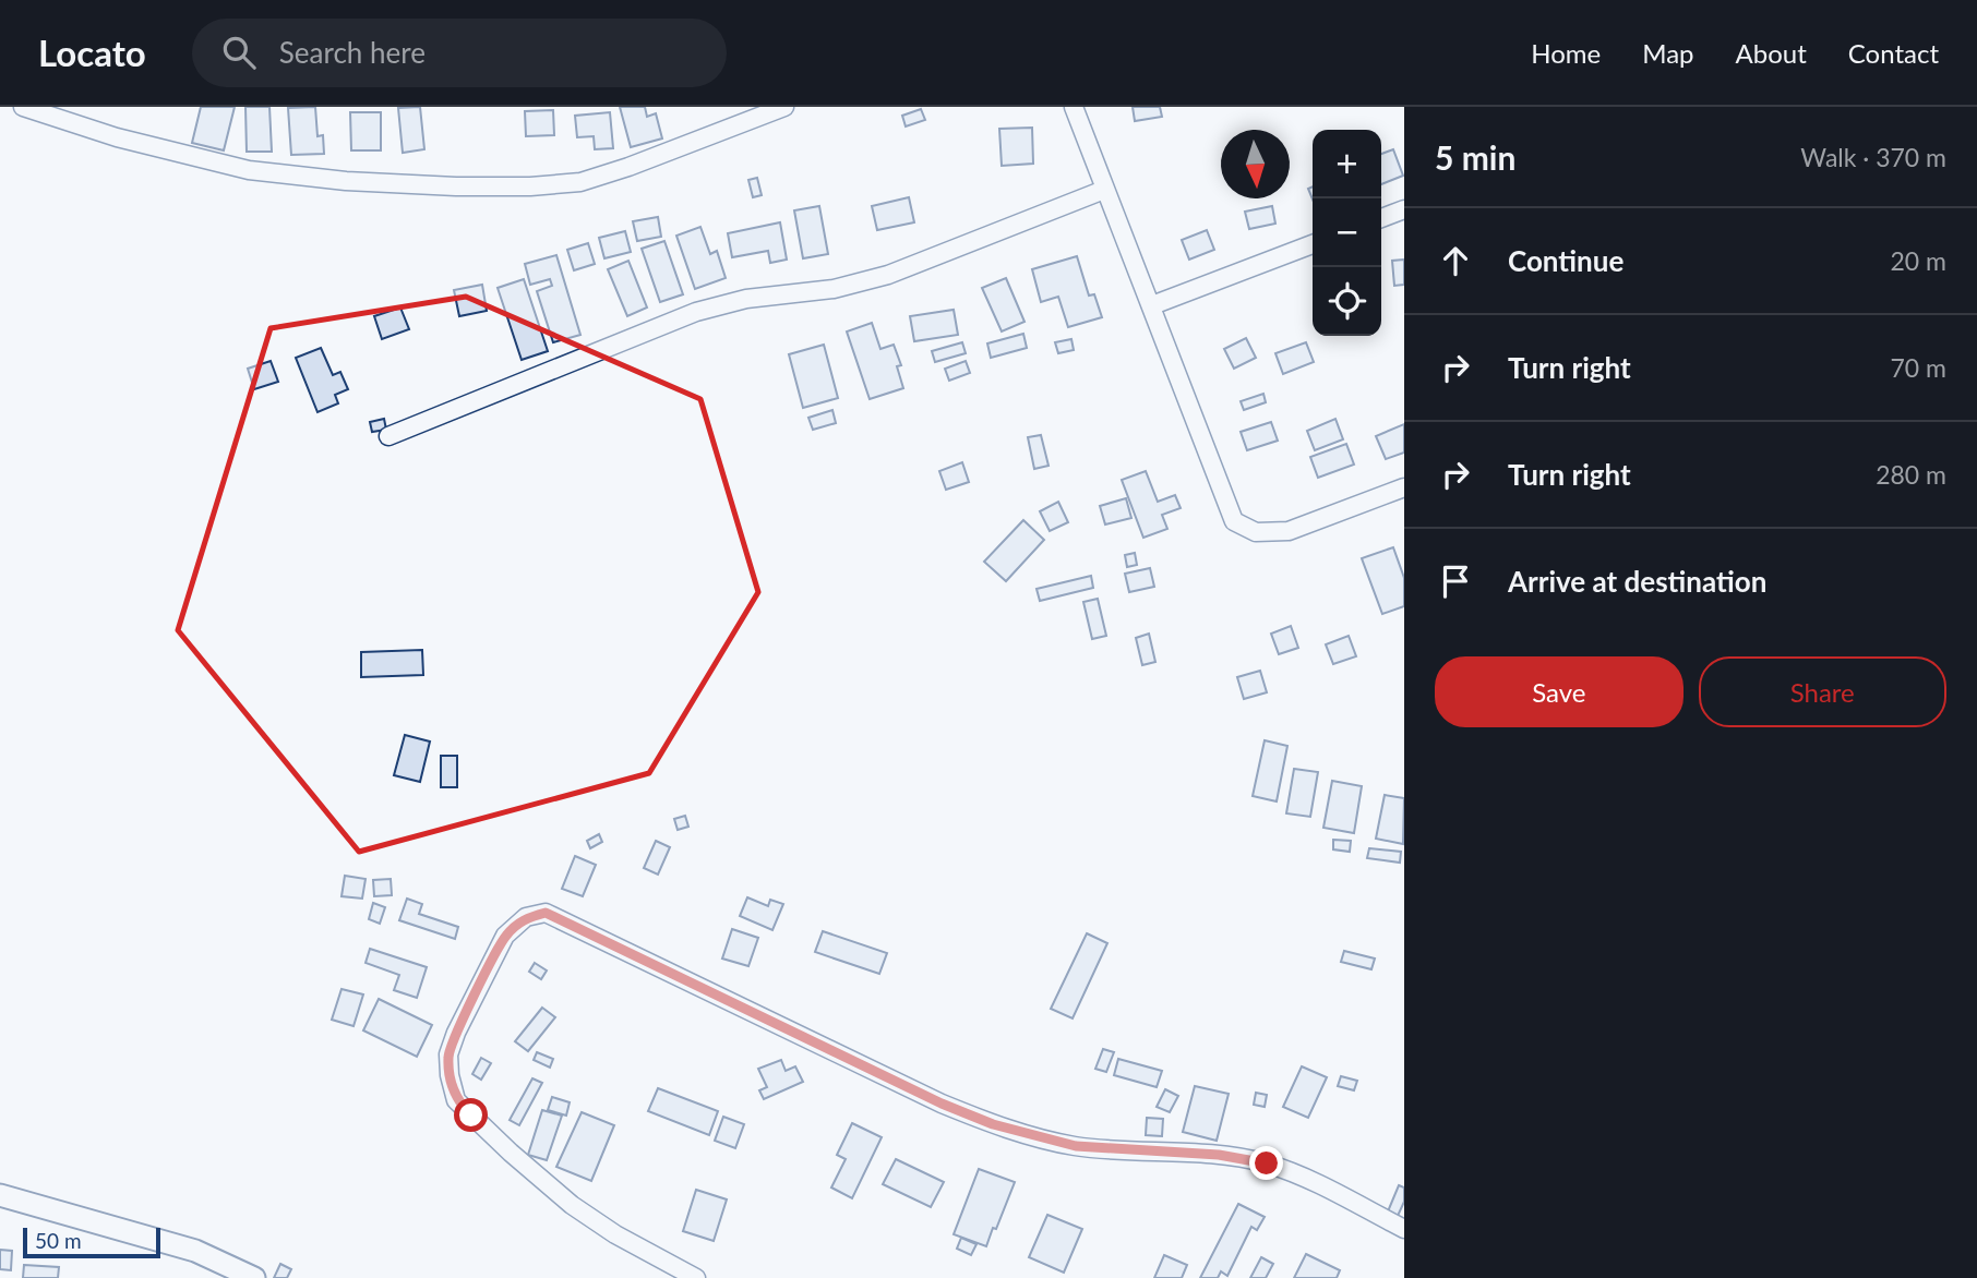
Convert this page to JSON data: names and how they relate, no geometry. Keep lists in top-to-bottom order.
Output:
{
  "scale_bar": "50 m",
  "north": "bottom",
  "page": {
    "header": "Locato",
    "search": "Search here",
    "nav": [
      "Home",
      "Map",
      "About",
      "Contact"
    ],
    "heading": ["5 min", "Walk · 370 m"],
    "map_buttons": ["+", "−"],
    "list": [
      ["Continue", "20 m"],
      ["Turn right", "70 m"],
      ["Turn right", "280 m"],
      "Arrive at destination"
    ],
    "buttons": ["Save", "Share"],
    "scale": "50 m"
  }
}
